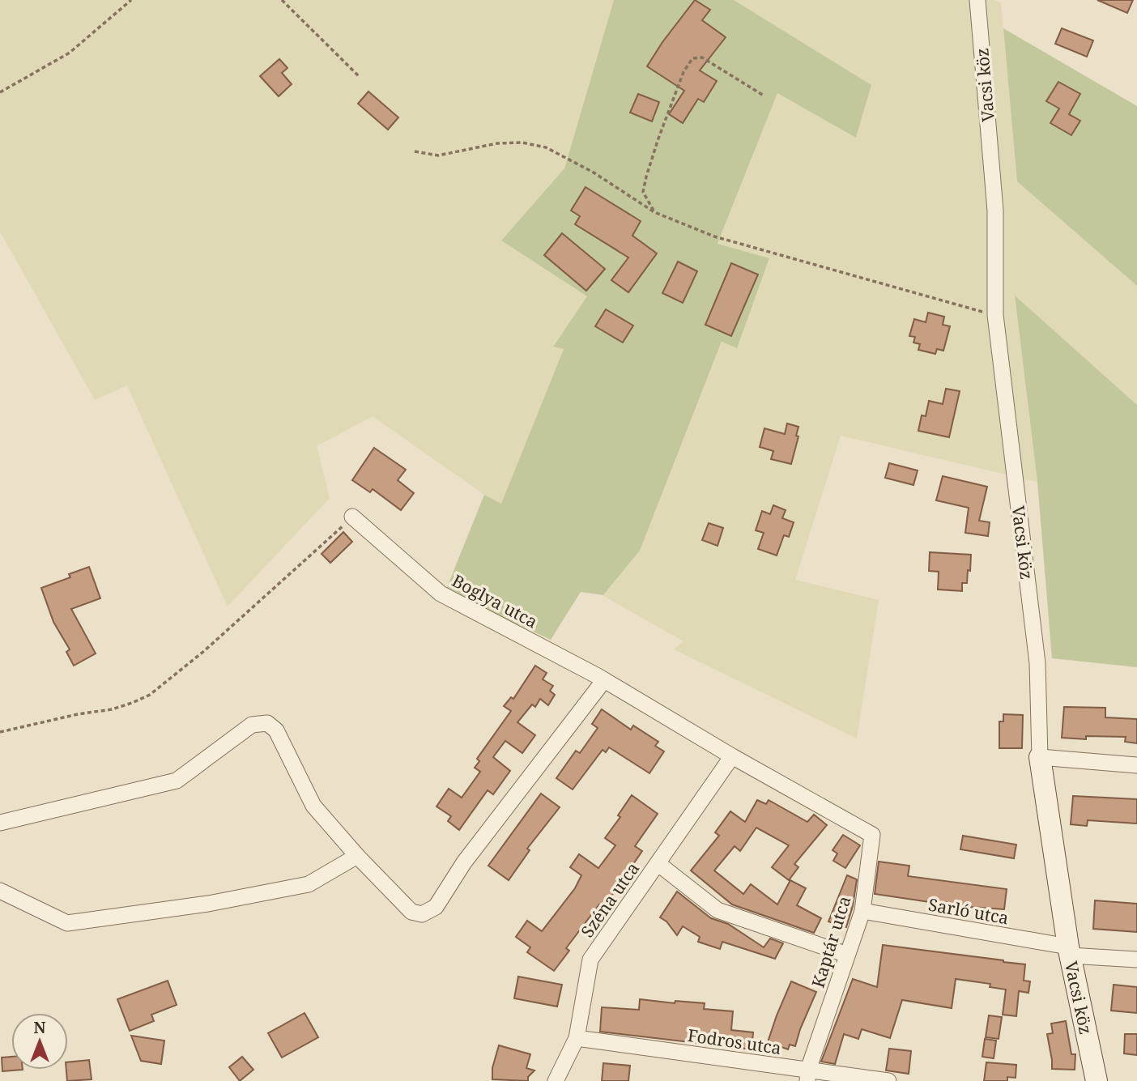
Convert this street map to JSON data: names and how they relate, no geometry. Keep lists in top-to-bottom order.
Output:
{
  "streets": {
    "street": [
      "Vacsi köz",
      "Boglya utca",
      "Széna utca",
      "Sarló utca",
      "Kaptár utca",
      "Fodros utca"
    ]
  },
  "crossings": [
    ["Vacsi köz", "Sarló utca"],
    ["Boglya utca", "Széna utca"],
    ["Boglya utca", "Kaptár utca"],
    ["Széna utca", "Kaptár utca"],
    ["Széna utca", "Fodros utca"],
    ["Sarló utca", "Kaptár utca"],
    ["Kaptár utca", "Fodros utca"]
  ],
  "north": "top"
}
